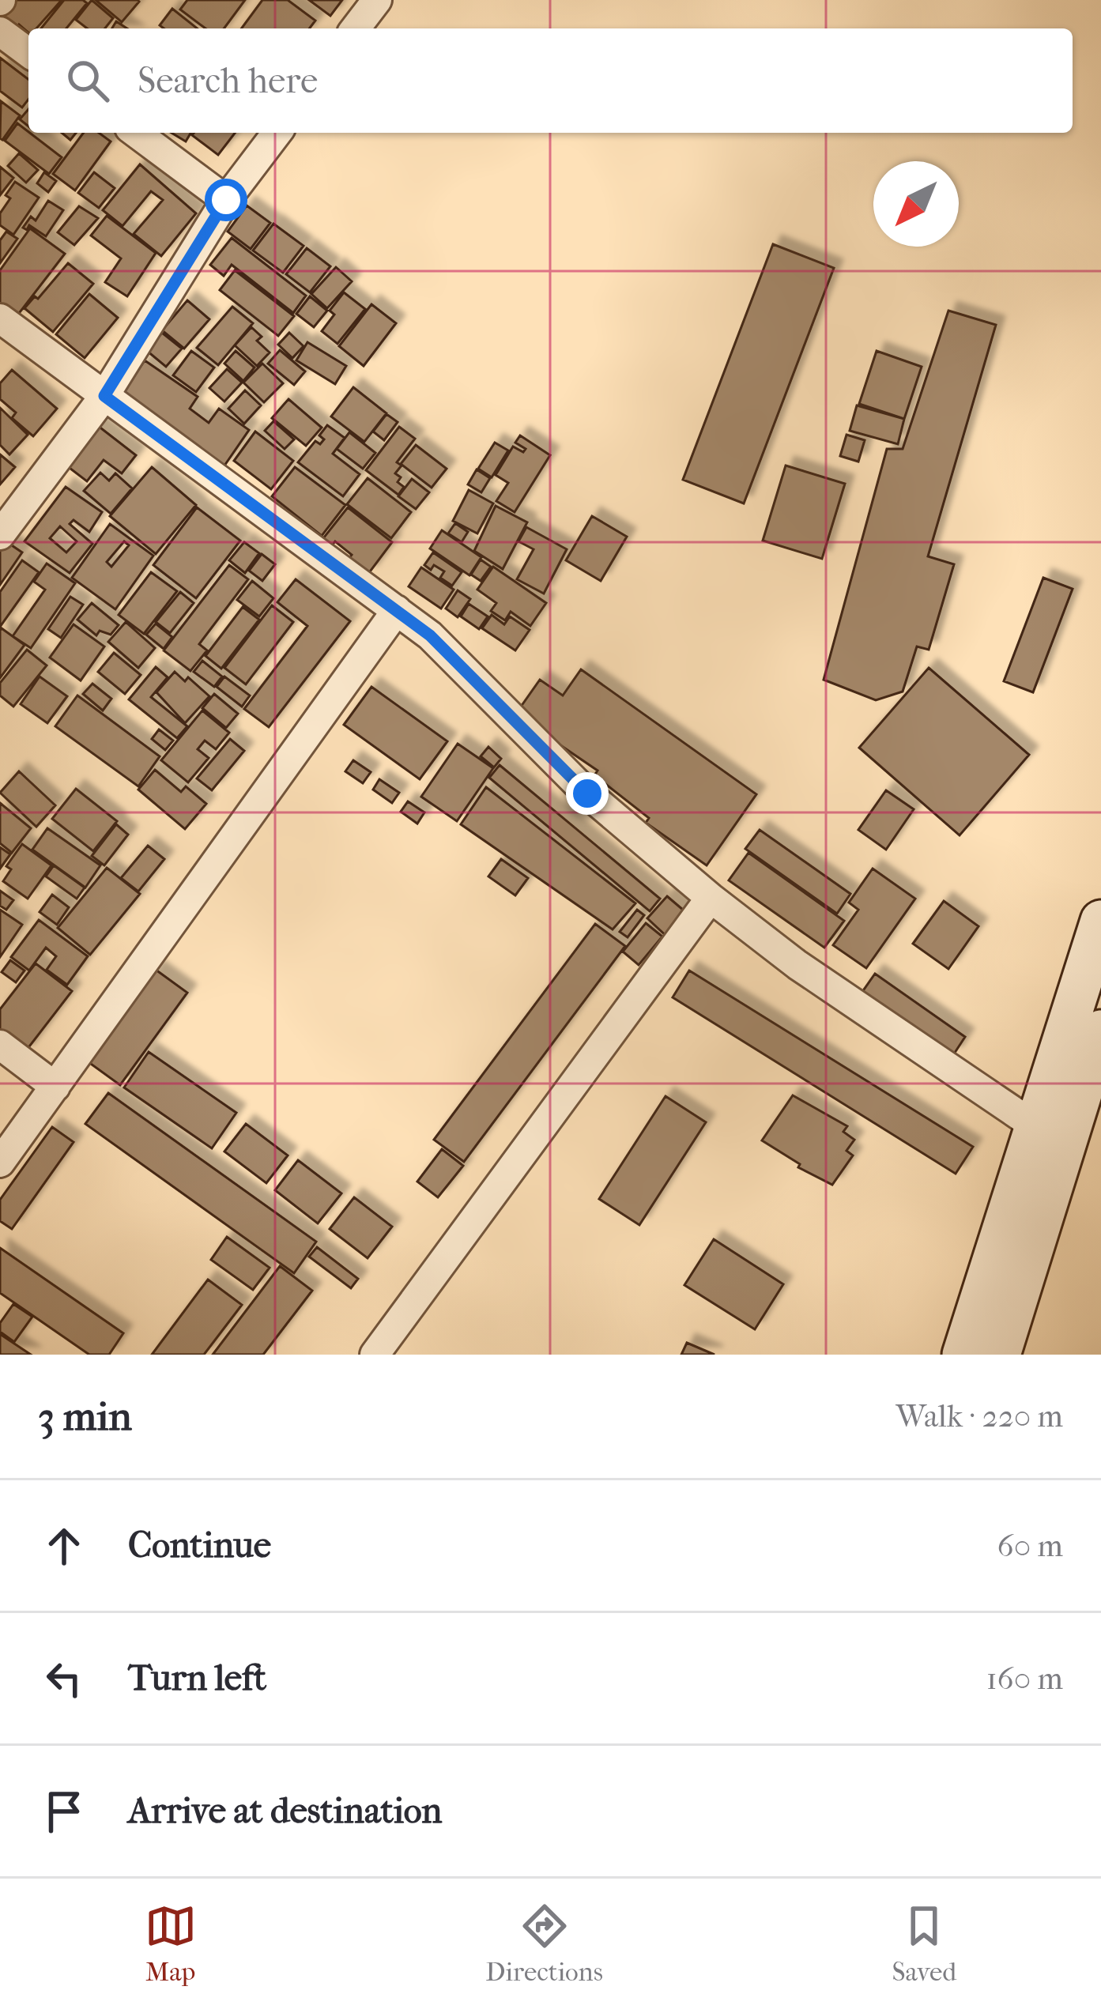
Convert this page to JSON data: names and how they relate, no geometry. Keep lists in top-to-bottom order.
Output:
{
  "north": "bottom left",
  "page": {
    "search": "Search here",
    "heading": ["3 min", "Walk · 220 m"],
    "list": [
      ["Continue", "60 m"],
      ["Turn left", "160 m"],
      "Arrive at destination"
    ],
    "nav": ["Map", "Directions", "Saved"]
  }
}
